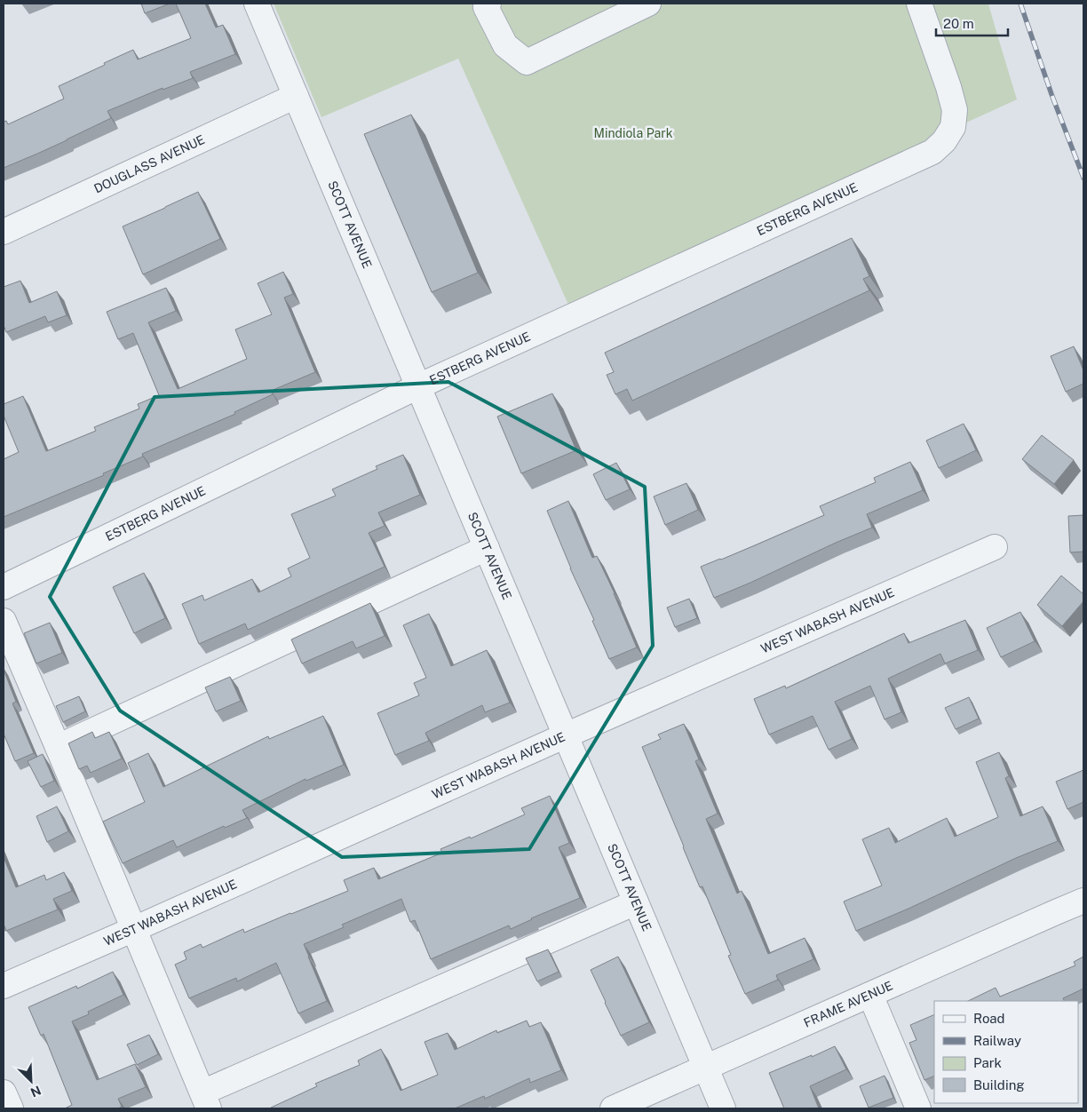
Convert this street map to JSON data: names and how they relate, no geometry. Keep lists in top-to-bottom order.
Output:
{
  "streets": {
    "street": [
      "DOUGLASS AVENUE",
      "ESTBERG AVENUE",
      "SCOTT AVENUE",
      "WEST WABASH AVENUE",
      "FRAME AVENUE"
    ]
  },
  "crossings": [
    ["DOUGLASS AVENUE", "SCOTT AVENUE"],
    ["ESTBERG AVENUE", "SCOTT AVENUE"],
    ["SCOTT AVENUE", "WEST WABASH AVENUE"],
    ["SCOTT AVENUE", "FRAME AVENUE"]
  ],
  "parks": ["Mindiola Park"],
  "legend": [
    "Road",
    "Railway",
    "Park",
    "Building"
  ],
  "scale_bar": "20 m",
  "north": "bottom right"
}
